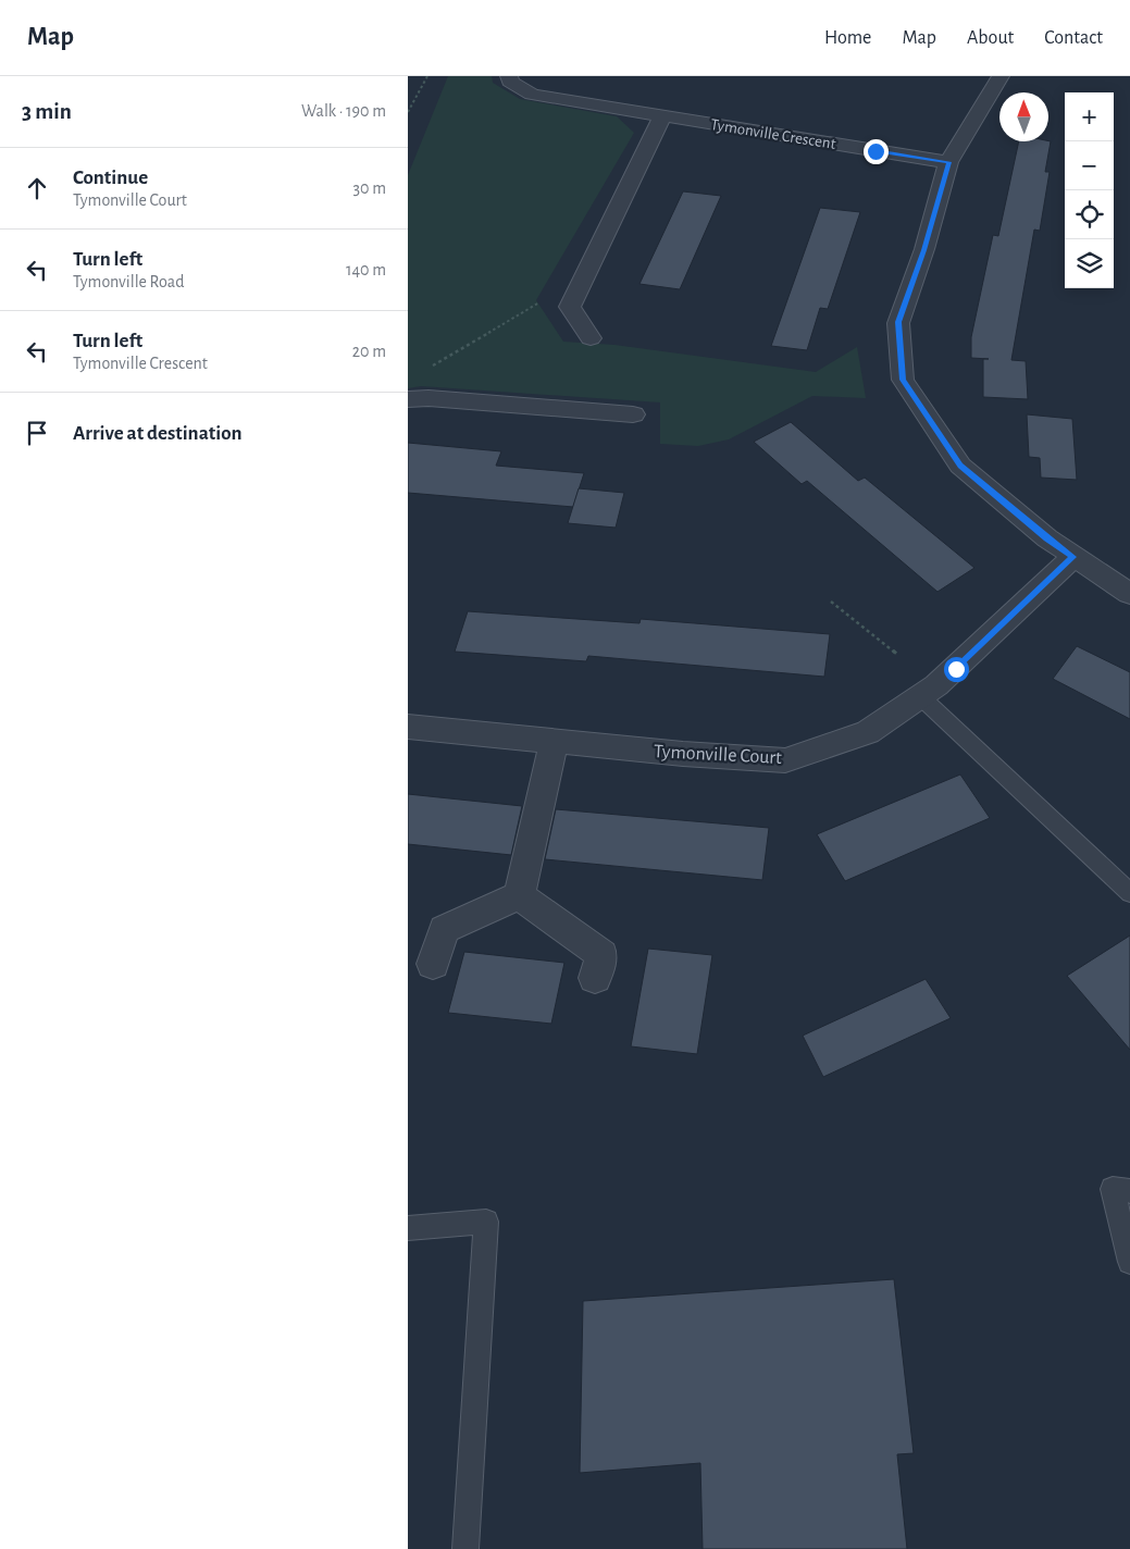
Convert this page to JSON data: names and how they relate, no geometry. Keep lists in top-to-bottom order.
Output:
{
  "streets": {
    "street": ["Tymonville Crescent", "Tymonville Court"]
  },
  "north": "top",
  "page": {
    "header": "Map",
    "nav": [
      "Home",
      "Map",
      "About",
      "Contact"
    ],
    "heading": ["3 min", "Walk · 190 m"],
    "map_buttons": ["+", "−"],
    "list": [
      ["Continue", "Tymonville Court", "30 m"],
      ["Turn left", "Tymonville Road", "140 m"],
      ["Turn left", "Tymonville Crescent", "20 m"],
      "Arrive at destination"
    ]
  }
}
